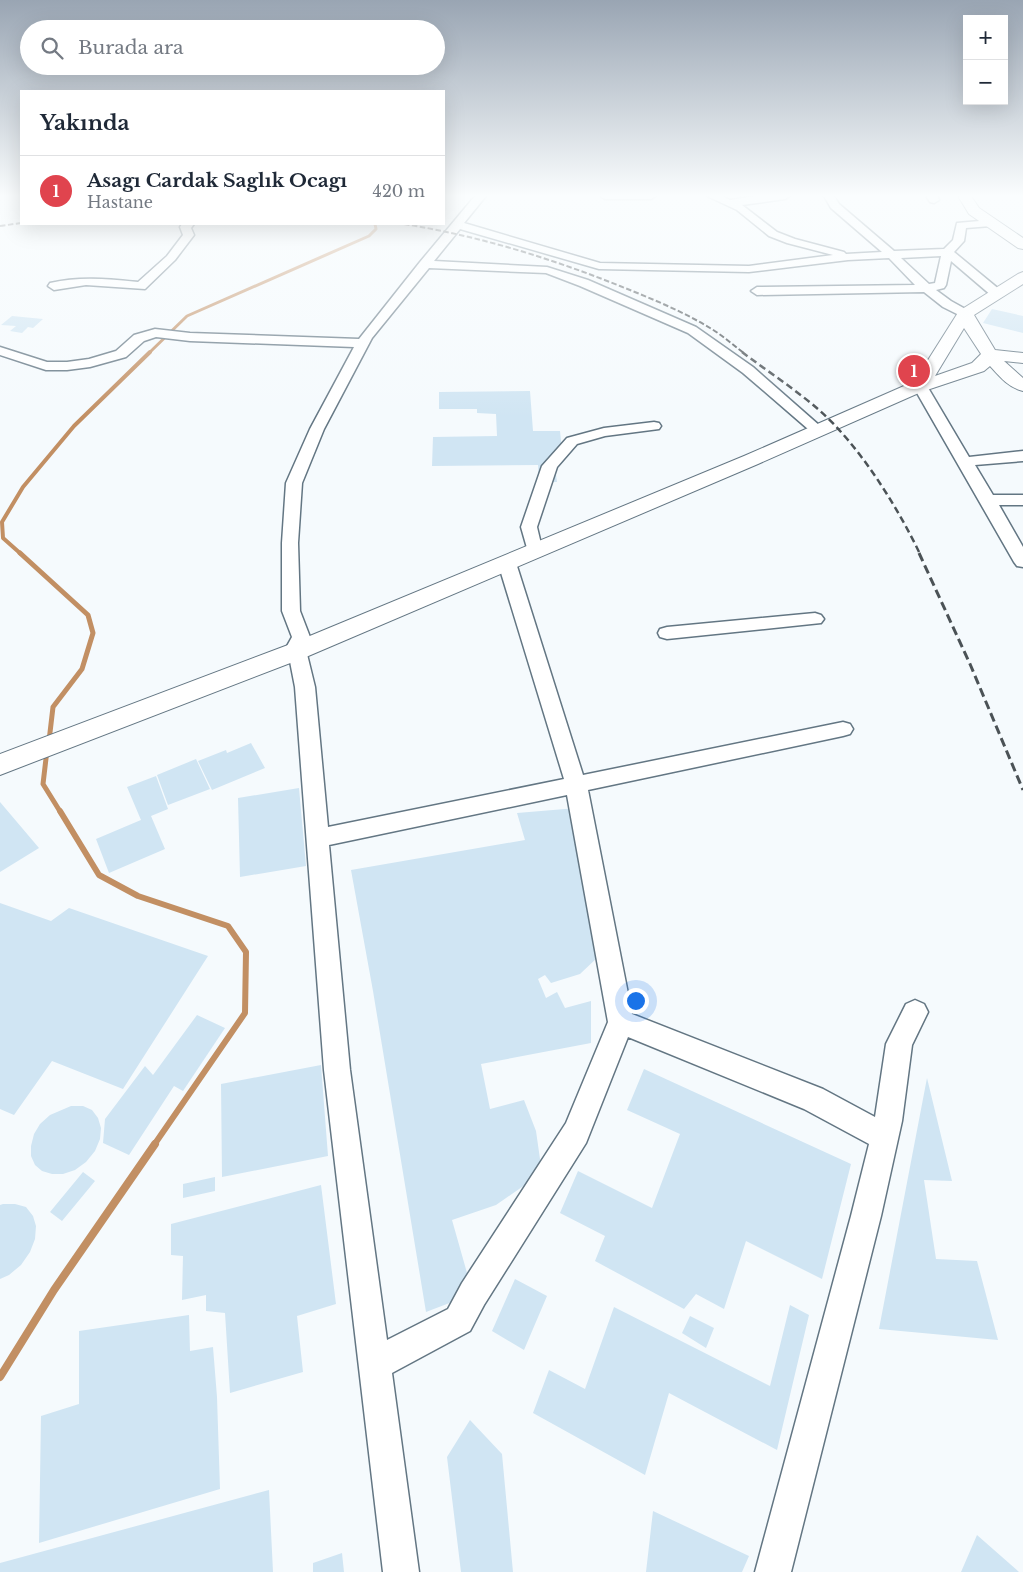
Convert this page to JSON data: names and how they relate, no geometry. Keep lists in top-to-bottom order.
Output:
{
  "page": {
    "map_buttons": ["+", "−"],
    "search": "Burada ara",
    "heading": "Yakında",
    "list": [
      {
        "mark": "1",
        "name": "Asagı Cardak Saglık Ocagı",
        "note": "Hastane",
        "value": "420 m"
      }
    ],
    "pins": "1"
  }
}
